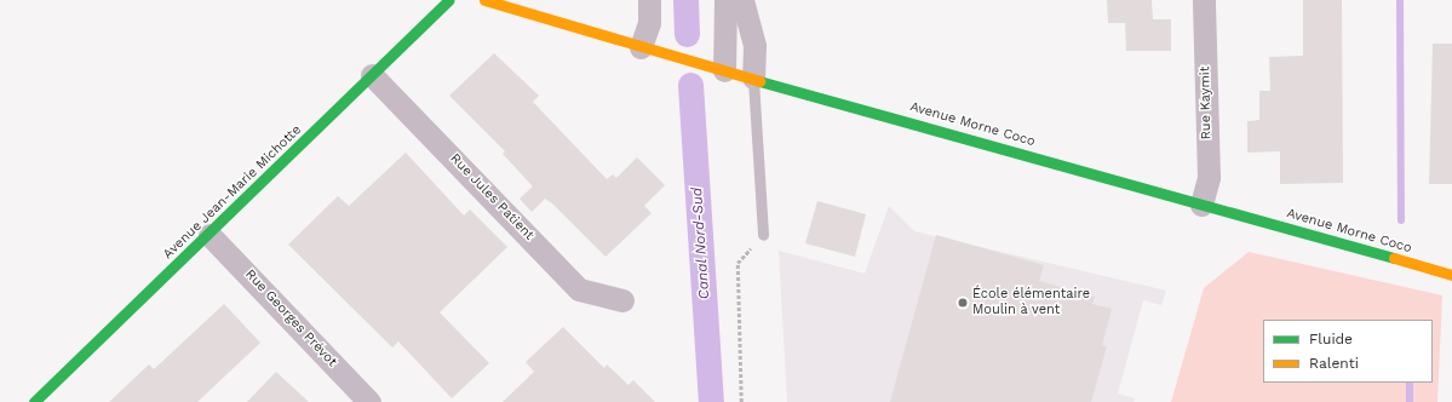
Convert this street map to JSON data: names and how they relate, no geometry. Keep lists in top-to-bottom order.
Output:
{
  "streets": {
    "street": [
      "Rue Kaymit",
      "Avenue Morne Coco",
      "Avenue Jean-Marie Michotte",
      "Rue Jules Patient",
      "Rue Georges Prévot"
    ]
  },
  "crossings": [
    ["Rue Kaymit", "Avenue Morne Coco"],
    ["Avenue Jean-Marie Michotte", "Rue Jules Patient"],
    ["Avenue Jean-Marie Michotte", "Rue Georges Prévot"]
  ],
  "water": ["Canal Nord-Sud"],
  "places": ["École élémentaire Moulin à vent"],
  "legend": ["Fluide", "Ralenti"]
}
